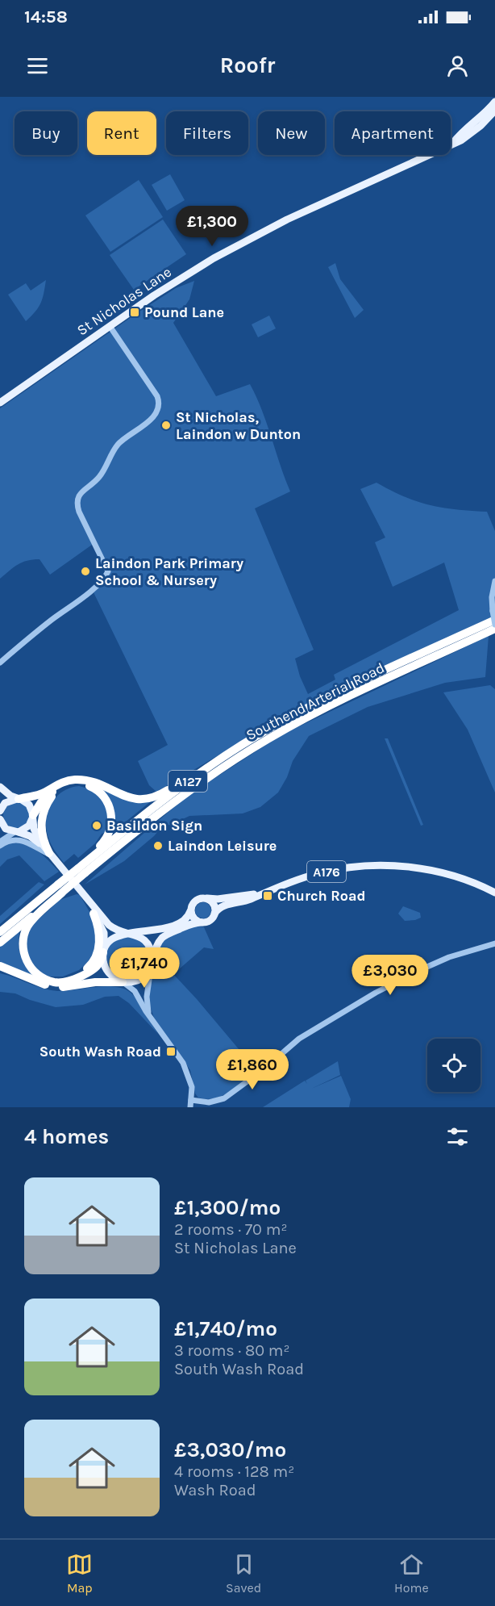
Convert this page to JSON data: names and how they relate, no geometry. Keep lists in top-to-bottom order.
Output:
{
  "streets": {
    "highway": ["Southend Arterial Road", "A127"],
    "main road": ["St Nicholas Lane", "A176"]
  },
  "crossings": [
    ["Southend Arterial Road", "A127"]
  ],
  "places": {
    "transit": ["Pound Lane", "Church Road", "South Wash Road"],
    "other": [
      "St Nicholas, Laindon w Dunton",
      "Laindon Park Primary School & Nursery",
      "Basildon Sign",
      "Laindon Leisure"
    ]
  },
  "page": {
    "status": "14:58",
    "header": "Roofr",
    "chip": [
      "Buy",
      "Rent",
      "Filters",
      "New",
      "Apartment"
    ],
    "price": [
      "£1,300",
      "£1,740",
      "£3,030",
      "£1,860"
    ],
    "heading": "4 homes",
    "list": [
      {
        "name": "£1,300/mo",
        "note": "2 rooms · 70 m² · St Nicholas Lane"
      },
      {
        "name": "£1,740/mo",
        "note": "3 rooms · 80 m² · South Wash Road"
      },
      {
        "name": "£3,030/mo",
        "note": "4 rooms · 128 m² · Wash Road"
      }
    ],
    "tabs": ["Map", "Saved", "Home"]
  }
}
